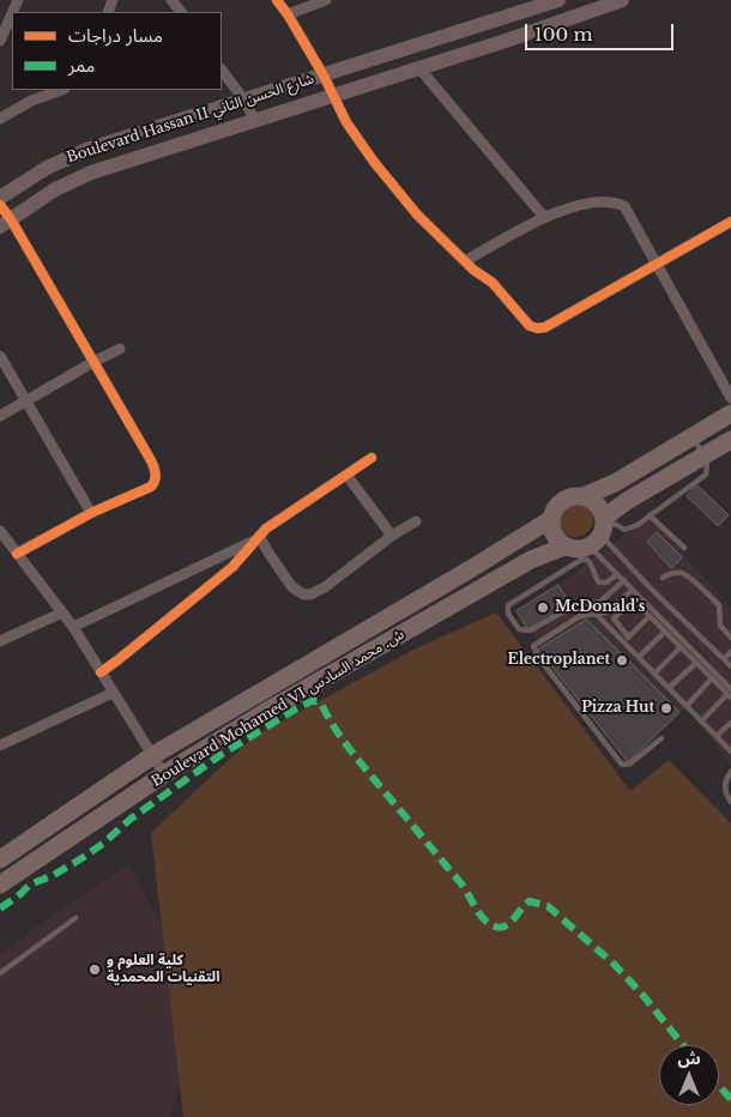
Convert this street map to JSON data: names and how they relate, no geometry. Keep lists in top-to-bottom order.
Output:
{
  "streets": {
    "main road": ["Boulevard Hassan II شارع الحسن الثاني", "Boulevard Mohamed VI ش. محمد السادس"]
  },
  "places": [
    "McDonald's",
    "Electroplanet",
    "Pizza Hut",
    "كلية العلوم و التقنيات المحمدية"
  ],
  "legend": ["مسار دراجات", "ممر"],
  "scale_bar": "100 m",
  "north": "top"
}
